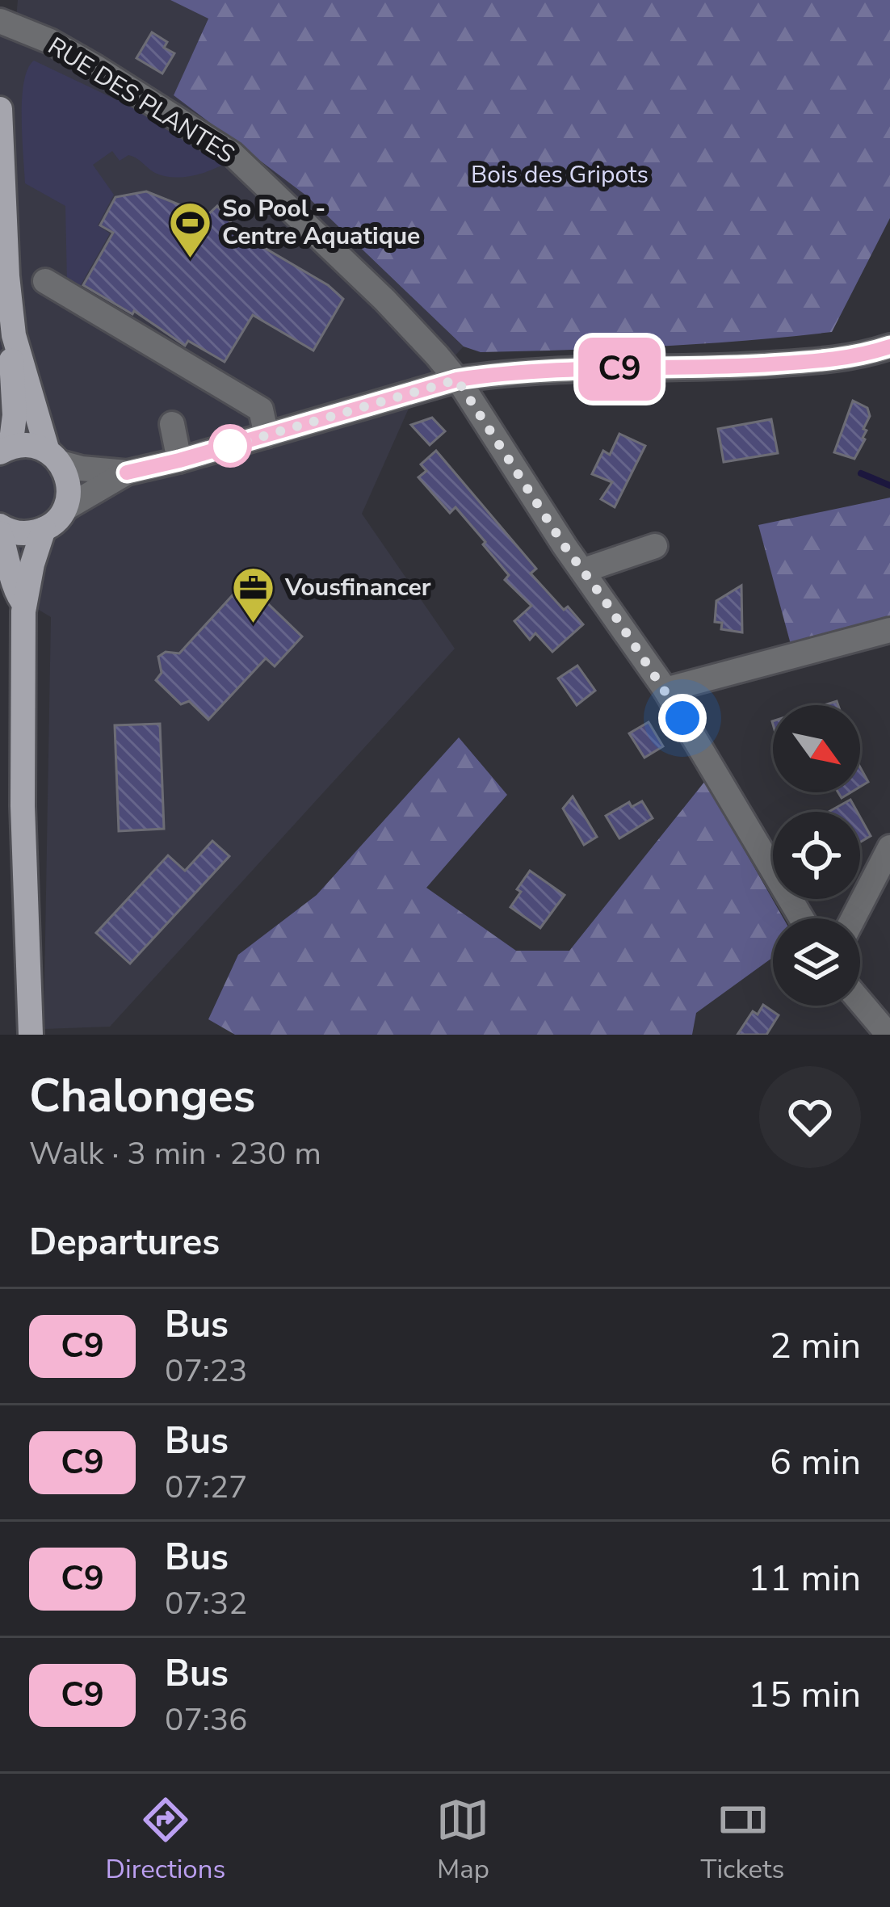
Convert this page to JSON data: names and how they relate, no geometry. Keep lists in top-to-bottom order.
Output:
{
  "streets": {
    "street": ["RUE DES PLANTES"]
  },
  "parks": ["Bois des Gripots"],
  "places": {
    "sports": ["So Pool - Centre Aquatique"],
    "office": ["Vousfinancer"]
  },
  "lines": ["bus line C9"],
  "north": "bottom right",
  "page": {
    "on_map": "C9",
    "heading": [
      ["Chalonges", "Walk · 3 min · 230 m"],
      "Departures"
    ],
    "list": [
      {
        "mark": "C9",
        "name": "Bus",
        "note": "07:23",
        "value": "2 min"
      },
      {
        "mark": "C9",
        "name": "Bus",
        "note": "07:27",
        "value": "6 min"
      },
      {
        "mark": "C9",
        "name": "Bus",
        "note": "07:32",
        "value": "11 min"
      },
      {
        "mark": "C9",
        "name": "Bus",
        "note": "07:36",
        "value": "15 min"
      }
    ],
    "tabs": ["Directions", "Map", "Tickets"]
  }
}
